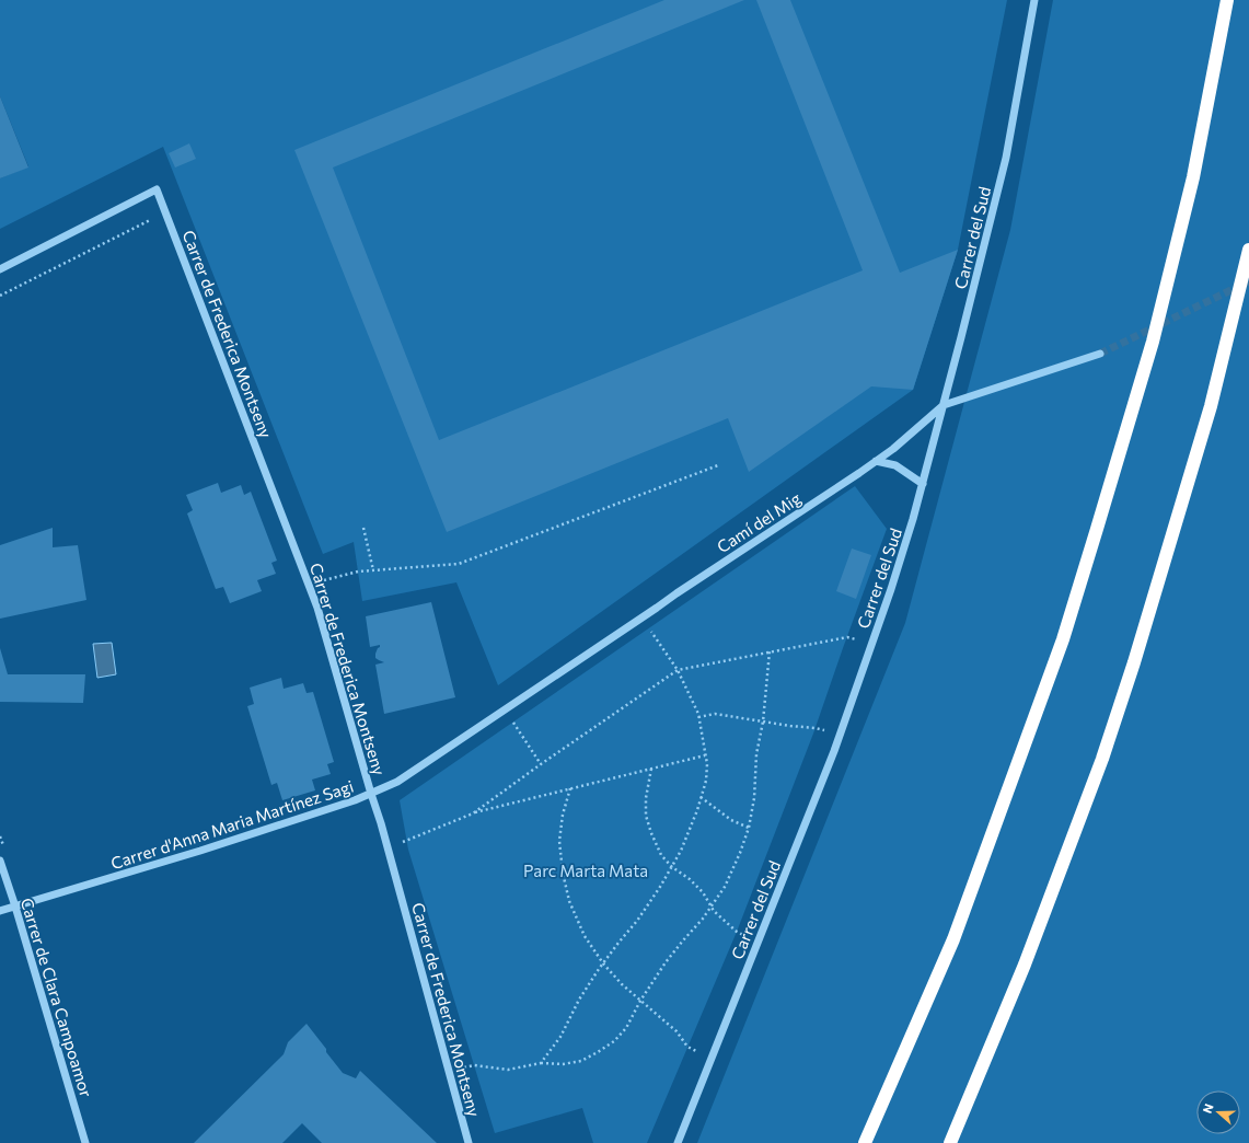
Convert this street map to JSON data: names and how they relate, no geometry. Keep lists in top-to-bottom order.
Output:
{
  "streets": {
    "street": [
      "Carrer del Sud",
      "Carrer de Frederica Montseny",
      "Camí del Mig",
      "Carrer d'Anna Maria Martínez Sagi",
      "Carrer de Clara Campoamor"
    ]
  },
  "crossings": [
    ["Carrer del Sud", "Camí del Mig"],
    ["Carrer de Frederica Montseny", "Carrer d'Anna Maria Martínez Sagi"],
    ["Camí del Mig", "Carrer d'Anna Maria Martínez Sagi"],
    ["Carrer d'Anna Maria Martínez Sagi", "Carrer de Clara Campoamor"]
  ],
  "parks": ["Parc Marta Mata"],
  "north": "left"
}
